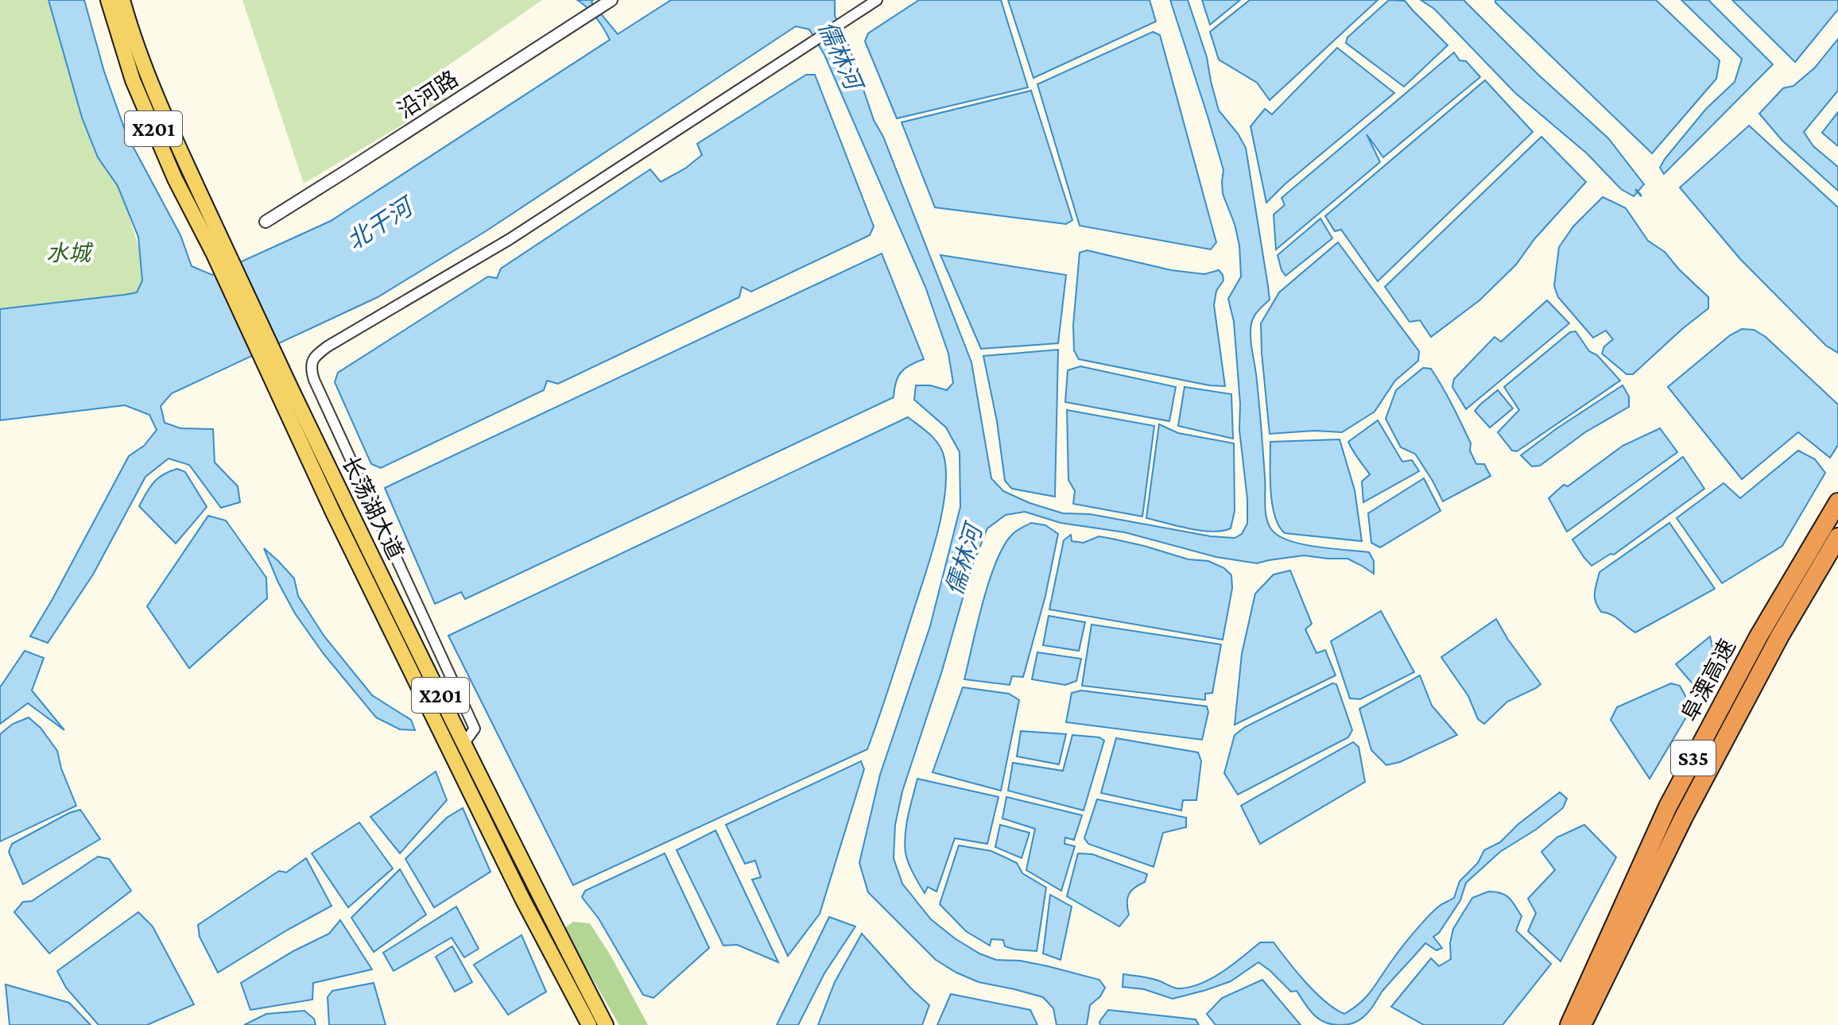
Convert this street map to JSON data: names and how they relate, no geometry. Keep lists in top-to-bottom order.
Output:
{
  "streets": {
    "highway": ["阜溧高速", "S35"],
    "main road": ["X201", "长荡湖大道"],
    "street": ["沿河路"]
  },
  "water": ["儒林河", "北干河"],
  "parks": ["水城"]
}
